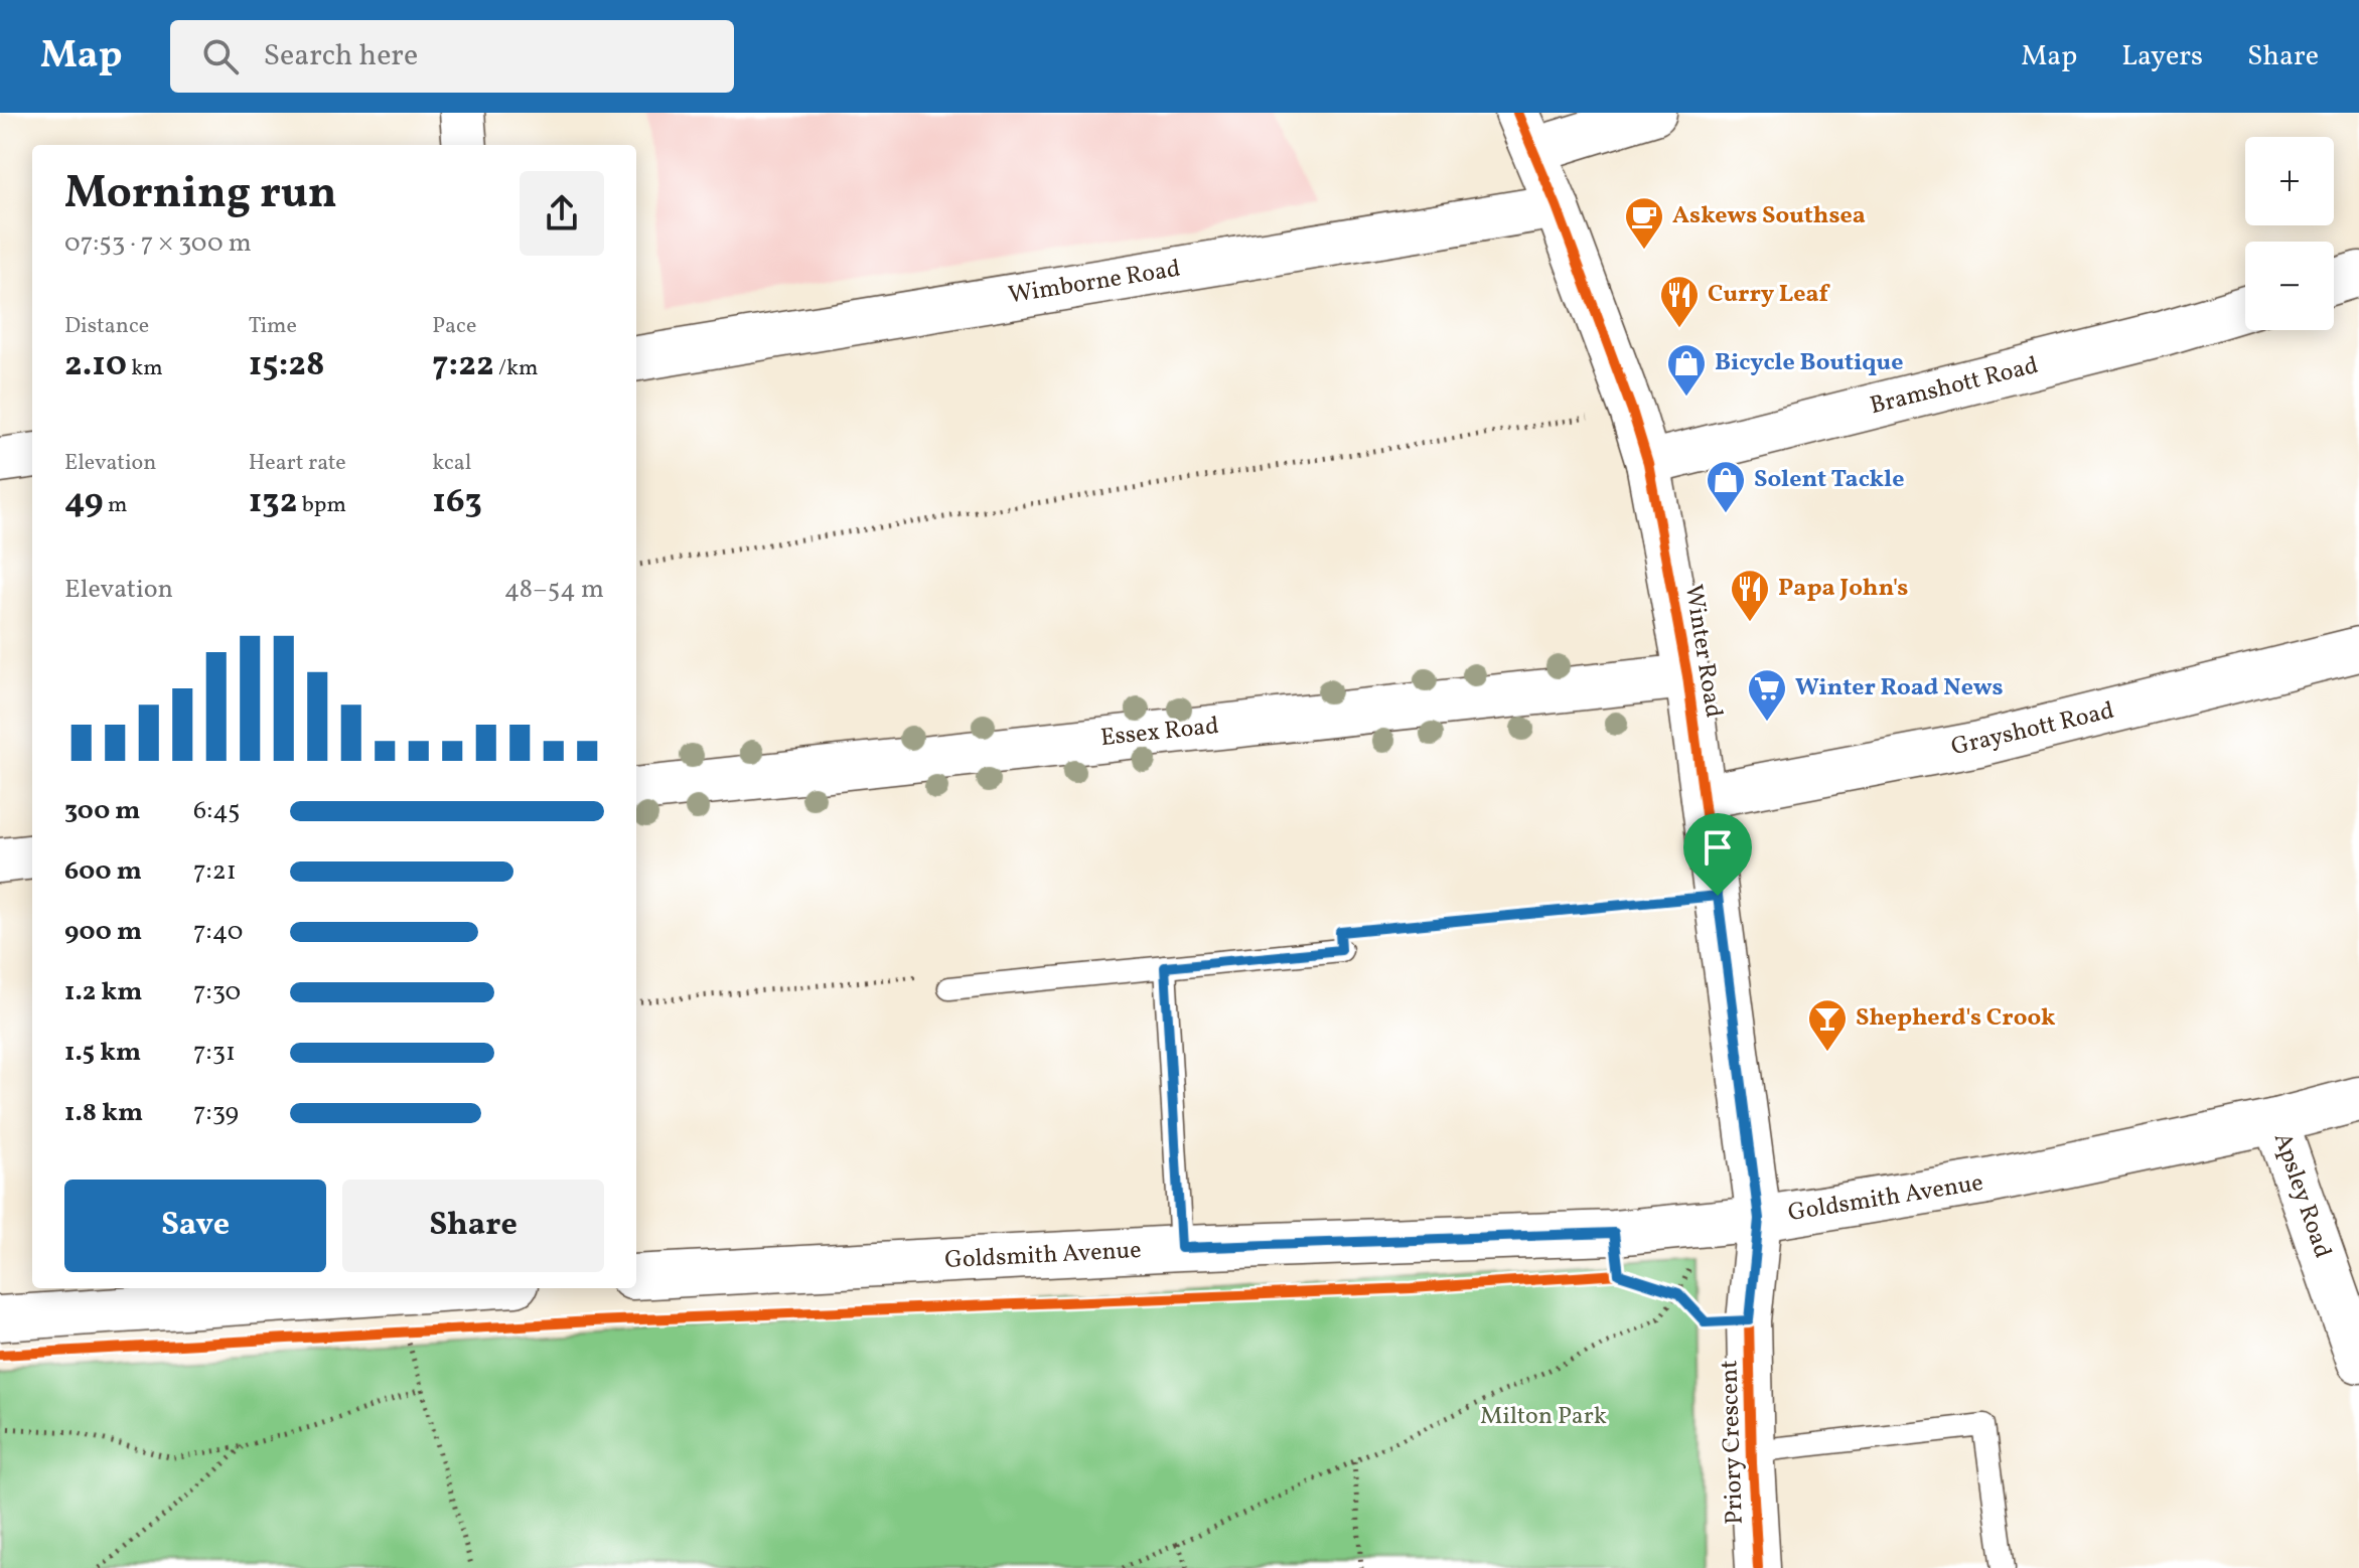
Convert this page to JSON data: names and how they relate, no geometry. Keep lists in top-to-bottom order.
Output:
{
  "streets": {
    "street": [
      "Wimborne Road",
      "Bramshott Road",
      "Winter Road",
      "Grayshott Road",
      "Essex Road",
      "Apsley Road",
      "Goldsmith Avenue",
      "Priory Crescent"
    ]
  },
  "crossings": [
    ["Wimborne Road", "Winter Road"],
    ["Bramshott Road", "Winter Road"],
    ["Winter Road", "Grayshott Road"],
    ["Winter Road", "Essex Road"],
    ["Winter Road", "Goldsmith Avenue"],
    ["Winter Road", "Priory Crescent"],
    ["Apsley Road", "Goldsmith Avenue"],
    ["Goldsmith Avenue", "Priory Crescent"]
  ],
  "parks": ["Milton Park"],
  "places": {
    "cafe": ["Askews Southsea"],
    "restaurant": ["Curry Leaf", "Papa John's"],
    "shop": ["Bicycle Boutique", "Solent Tackle"],
    "supermarket": ["Winter Road News"],
    "bar": ["Shepherd's Crook"]
  },
  "page": {
    "header": "Map",
    "search": "Search here",
    "nav": ["Map", "Layers", "Share"],
    "map_buttons": ["+", "−"],
    "heading": ["Morning run", "07:53 · 7 × 300 m"],
    "stats": [
      ["Distance", "2.10 km"],
      ["Time", "15:28"],
      ["Pace", "7:22 /km"],
      ["Elevation", "49 m"],
      ["Heart rate", "132 bpm"],
      ["kcal", "163"]
    ],
    "chart": ["Elevation", "48–54 m"],
    "list": [
      {
        "name": "300 m",
        "note": "6:45"
      },
      {
        "name": "600 m",
        "note": "7:21"
      },
      {
        "name": "900 m",
        "note": "7:40"
      },
      {
        "name": "1.2 km",
        "note": "7:30"
      },
      {
        "name": "1.5 km",
        "note": "7:31"
      },
      {
        "name": "1.8 km",
        "note": "7:39"
      }
    ],
    "buttons": ["Save", "Share"]
  }
}
